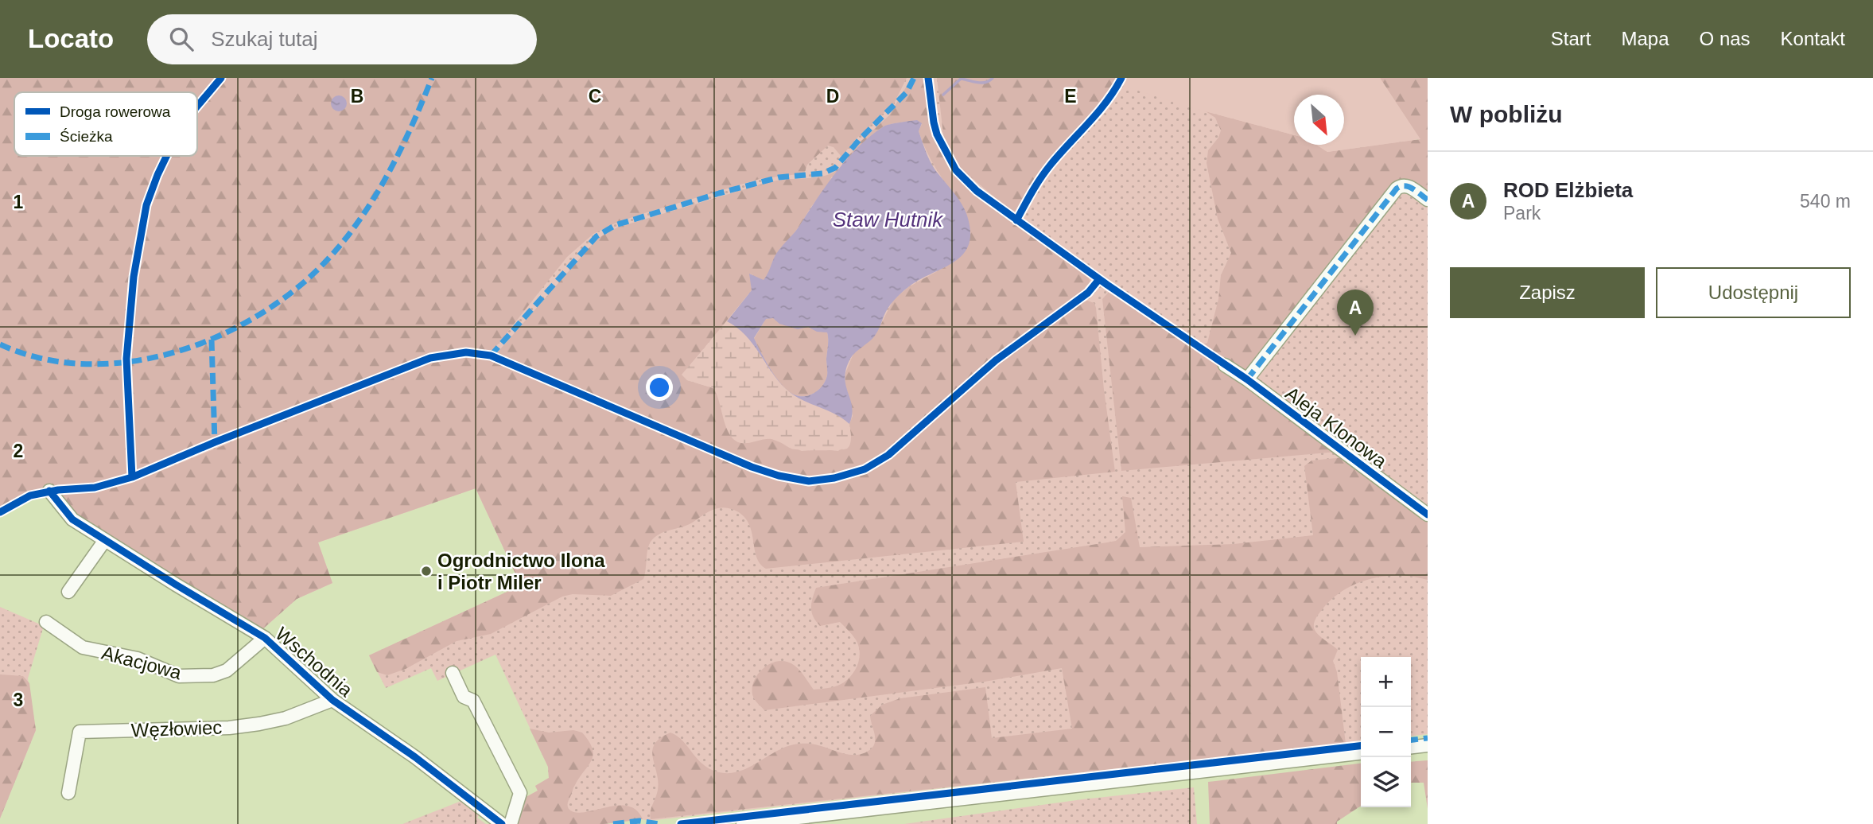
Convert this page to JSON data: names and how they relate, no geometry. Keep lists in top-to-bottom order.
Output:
{
  "streets": {
    "street": [
      "Aleja Klonowa",
      "Wschodnia",
      "Akacjowa",
      "Węzłowiec"
    ]
  },
  "crossings": [
    ["Wschodnia", "Akacjowa"],
    ["Wschodnia", "Węzłowiec"]
  ],
  "water": ["Staw Hutnik"],
  "places": ["Ogrodnictwo Ilona i Piotr Miler"],
  "legend": ["Droga rowerowa", "Ścieżka"],
  "north": "bottom right",
  "page": {
    "header": "Locato",
    "search": "Szukaj tutaj",
    "nav": [
      "Start",
      "Mapa",
      "O nas",
      "Kontakt"
    ],
    "heading": "W pobliżu",
    "list": [
      {
        "mark": "A",
        "name": "ROD Elżbieta",
        "note": "Park",
        "value": "540 m"
      }
    ],
    "buttons": ["Zapisz", "Udostępnij"],
    "pins": "A",
    "map_buttons": ["+", "−"]
  },
  "grid": {
    "columns": [
      "B",
      "C",
      "D",
      "E"
    ],
    "rows": ["1", "2", "3"]
  }
}
